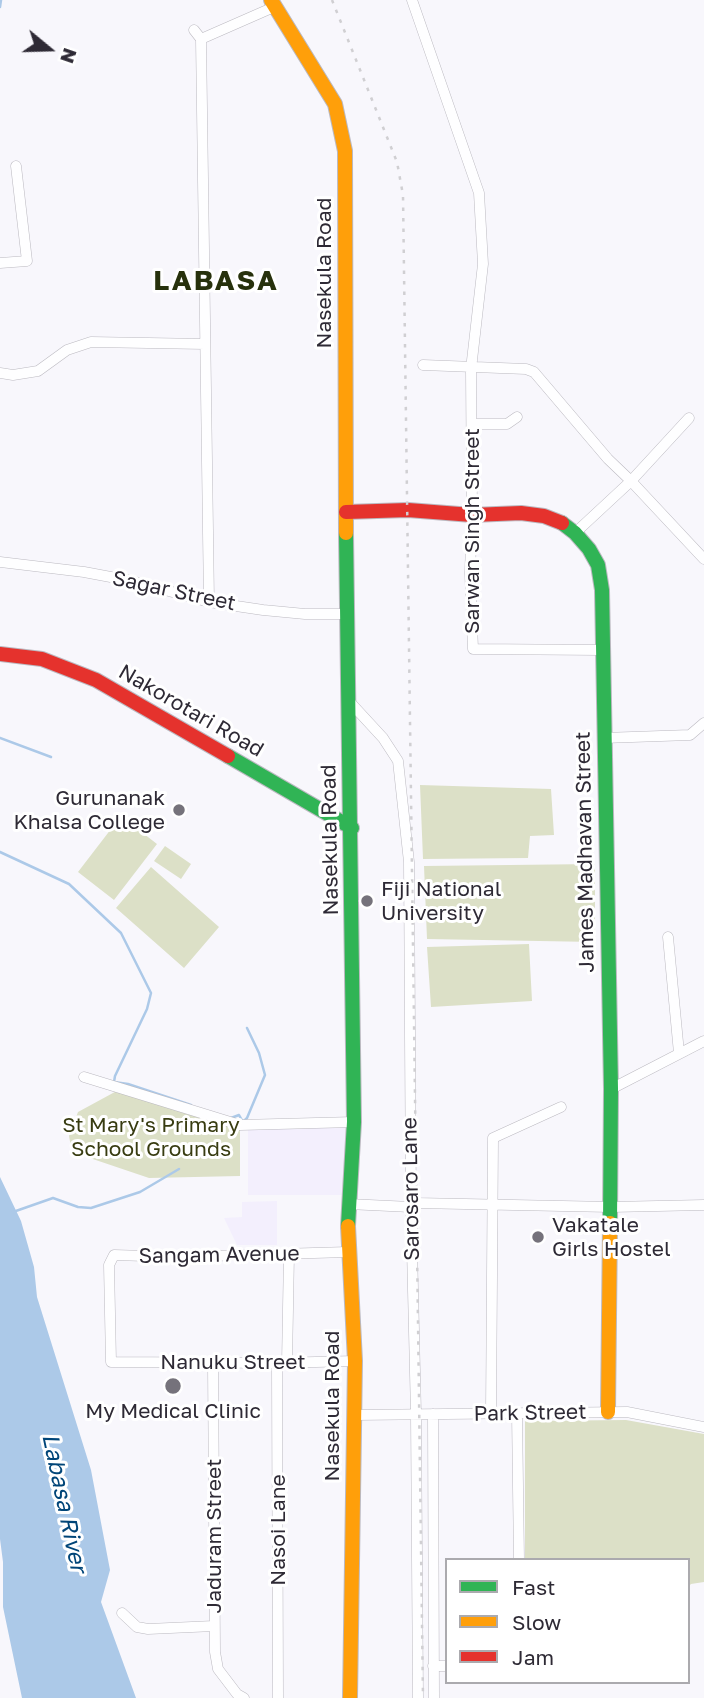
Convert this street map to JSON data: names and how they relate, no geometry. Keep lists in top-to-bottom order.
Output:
{
  "streets": {
    "main road": ["Nasekula Road", "Nakorotari Road", "James Madhavan Street"],
    "street": [
      "Sarwan Singh Street",
      "Sagar Street",
      "Sarosaro Lane",
      "Sangam Avenue",
      "Nanuku Street",
      "Park Street",
      "Nasoi Lane",
      "Jaduram Street"
    ]
  },
  "crossings": [
    ["Nasekula Road", "Sagar Street"],
    ["Nasekula Road", "Nakorotari Road"],
    ["Nasekula Road", "James Madhavan Street"],
    ["Nasekula Road", "Sarosaro Lane"],
    ["Nasekula Road", "Sangam Avenue"],
    ["Nasekula Road", "Nanuku Street"],
    ["Nasekula Road", "Park Street"],
    ["Sarwan Singh Street", "James Madhavan Street"],
    ["James Madhavan Street", "Park Street"],
    ["Sarosaro Lane", "Park Street"],
    ["Sangam Avenue", "Nanuku Street"],
    ["Sangam Avenue", "Nasoi Lane"],
    ["Nanuku Street", "Nasoi Lane"],
    ["Nanuku Street", "Jaduram Street"]
  ],
  "districts": ["LABASA"],
  "water": ["Labasa River"],
  "parks": ["St Mary's Primary School Grounds"],
  "places": [
    "Gurunanak Khalsa College",
    "Fiji National University",
    "Vakatale Girls Hostel",
    "My Medical Clinic"
  ],
  "legend": ["Fast", "Slow", "Jam"],
  "north": "right"
}
